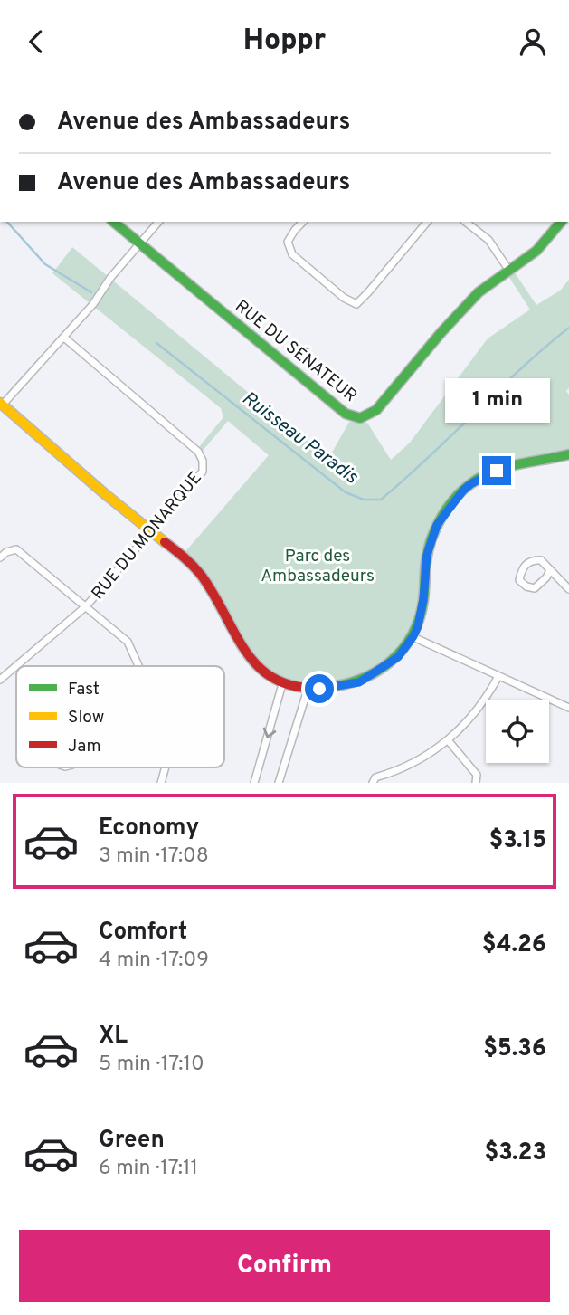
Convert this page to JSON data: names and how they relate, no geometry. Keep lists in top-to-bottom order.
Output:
{
  "streets": {
    "street": ["RUE DU SÉNATEUR", "RUE DU MONARQUE"]
  },
  "water": ["Ruisseau Paradis"],
  "parks": ["Parc des Ambassadeurs"],
  "legend": ["Fast", "Slow", "Jam"],
  "page": {
    "header": "Hoppr",
    "banner": ["Avenue des Ambassadeurs", "Avenue des Ambassadeurs"],
    "bubble": "1 min",
    "list": [
      {
        "name": "Economy",
        "note": "3 min · 17:08",
        "value": "$3.15"
      },
      {
        "name": "Comfort",
        "note": "4 min · 17:09",
        "value": "$4.26"
      },
      {
        "name": "XL",
        "note": "5 min · 17:10",
        "value": "$5.36"
      },
      {
        "name": "Green",
        "note": "6 min · 17:11",
        "value": "$3.23"
      }
    ],
    "buttons": "Confirm"
  }
}
